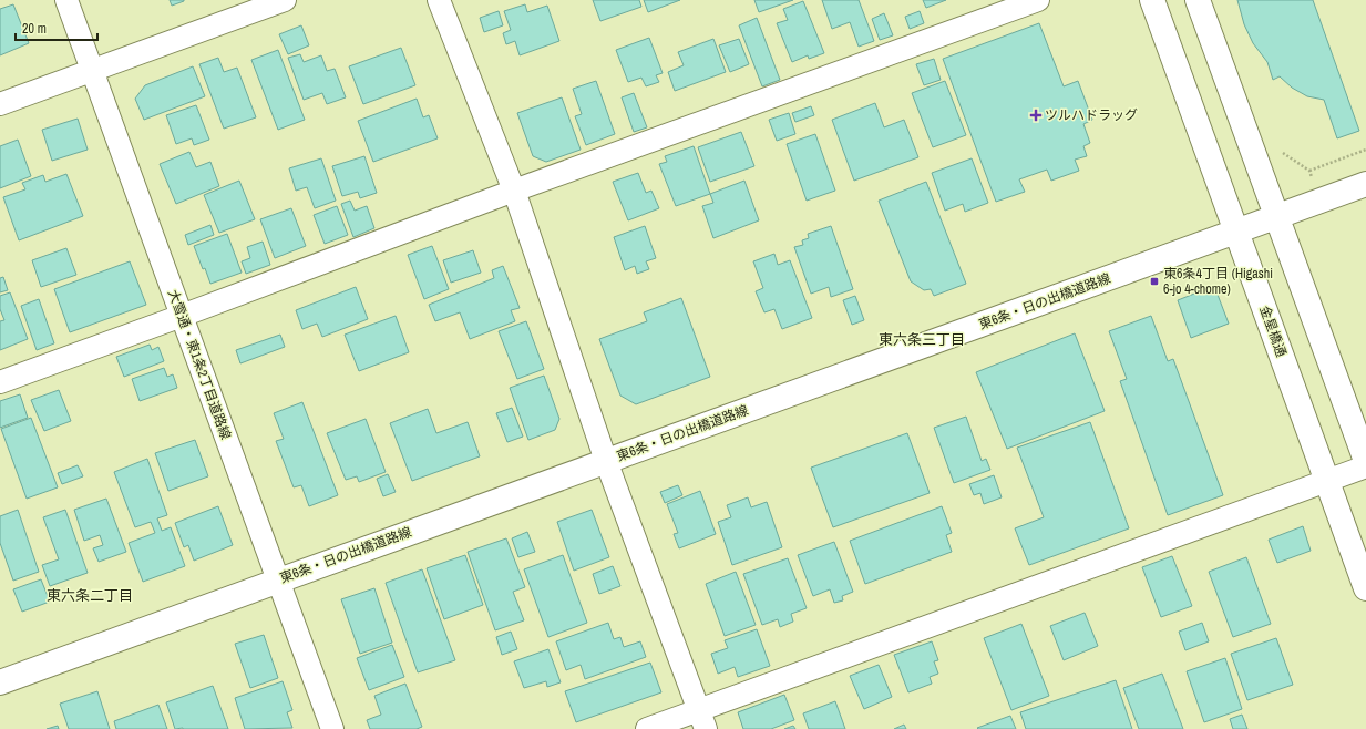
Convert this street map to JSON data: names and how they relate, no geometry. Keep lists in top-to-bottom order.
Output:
{
  "streets": {
    "street": ["東6条・日の出橋道路線", "金星橋通", "大雪通・東1条2丁目道路線"]
  },
  "crossings": [
    ["東6条・日の出橋道路線", "金星橋通"],
    ["東6条・日の出橋道路線", "大雪通・東1条2丁目道路線"]
  ],
  "districts": ["東六条三丁目", "東六条二丁目"],
  "places": {
    "health": ["ツルハドラッグ"],
    "transit": ["東6条4丁目 (Higashi 6-jo 4-chome)"]
  },
  "scale_bar": "20 m"
}
